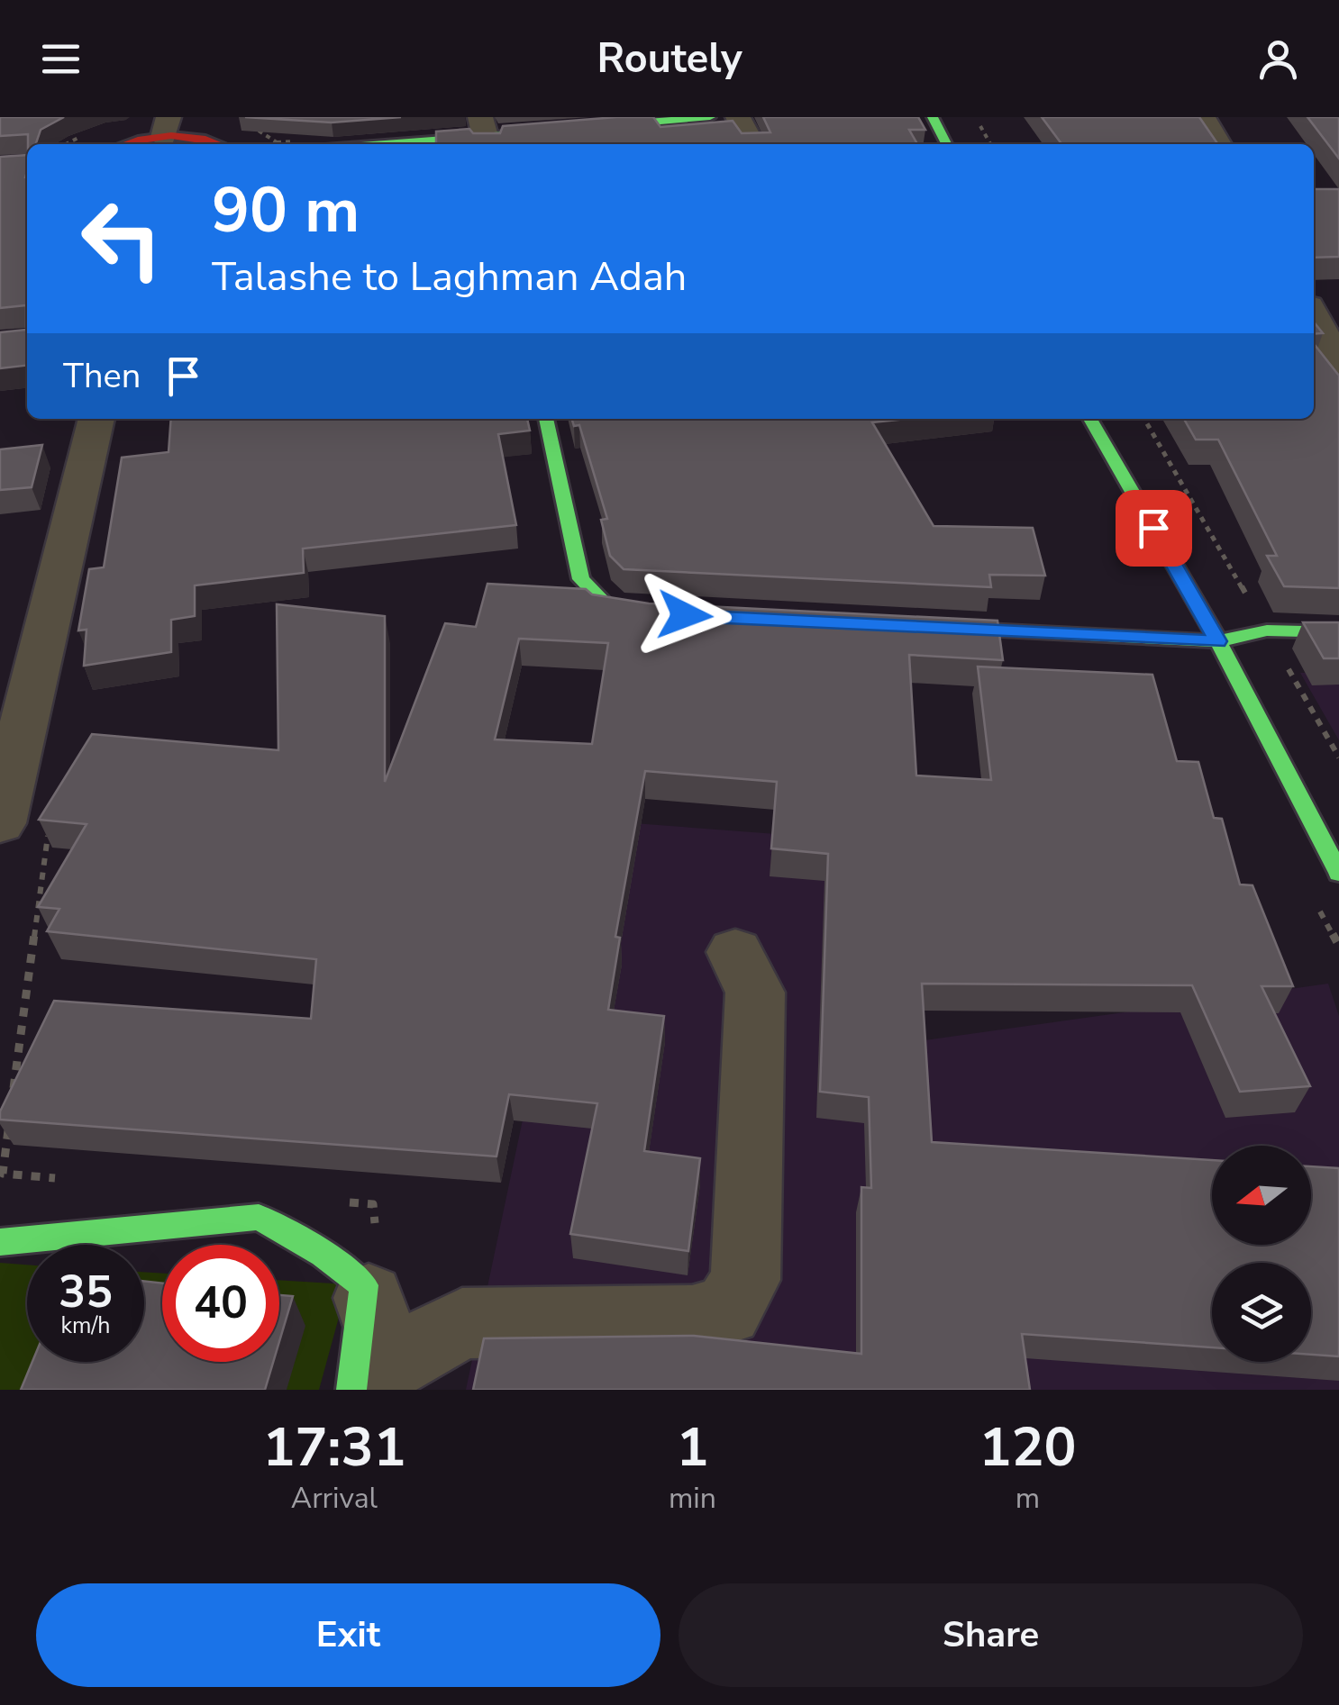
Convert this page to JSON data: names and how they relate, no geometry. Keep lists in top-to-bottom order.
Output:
{
  "north": "left",
  "page": {
    "header": "Routely",
    "turn": ["90 m", "Talashe to Laghman Adah"],
    "then": "Then",
    "speed": "35 km/h",
    "limit": "40",
    "eta": [
      "17:31",
      "Arrival",
      "1",
      "min",
      "120",
      "m"
    ],
    "buttons": ["Exit", "Share"]
  }
}
